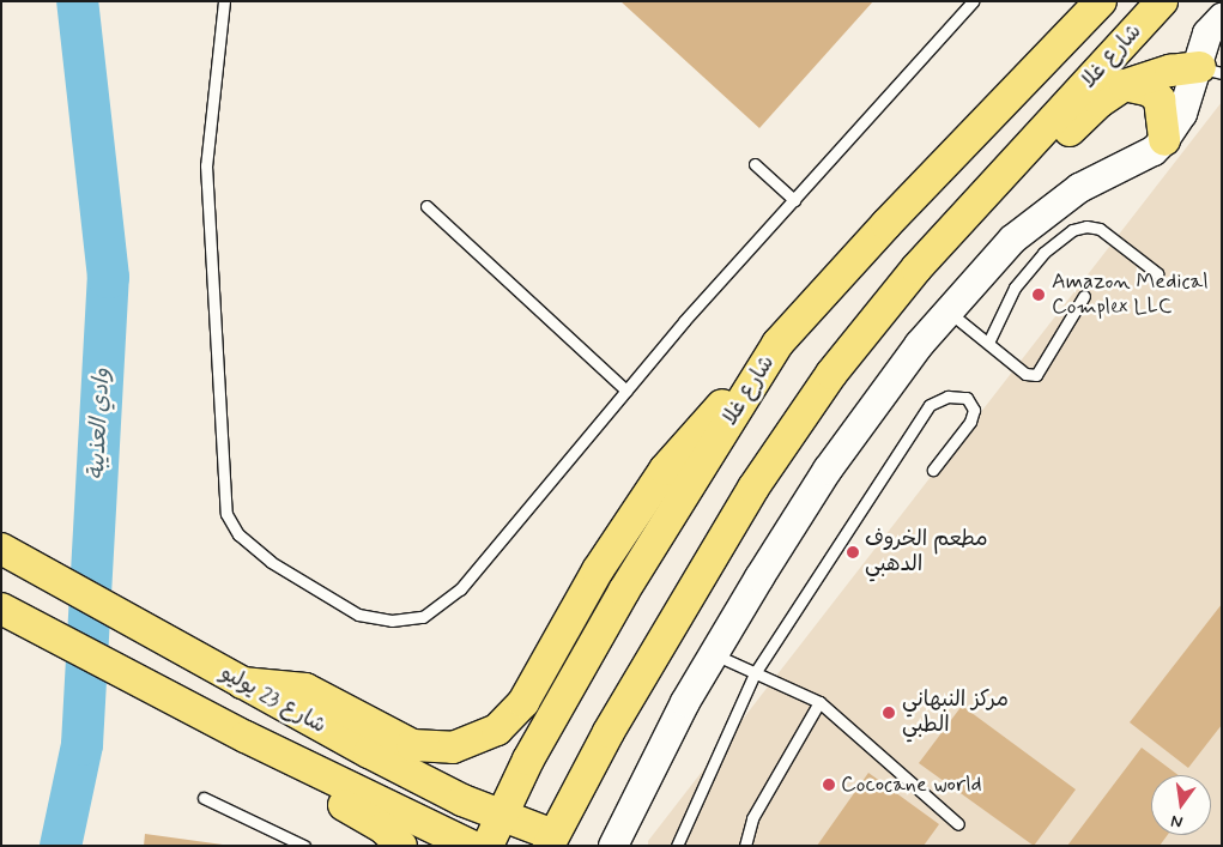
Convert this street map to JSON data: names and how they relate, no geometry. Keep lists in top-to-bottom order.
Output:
{
  "streets": {
    "main road": ["شارع غلا", "شارع 23 يوليو"]
  },
  "crossings": [
    ["شارع غلا", "شارع 23 يوليو"]
  ],
  "water": ["وادي العذيبة"],
  "places": [
    "Amazon Medical Complex LLC",
    "مطعم الخروف الدهبي",
    "مركز النبهاني الطبي",
    "Cococane world"
  ],
  "north": "bottom"
}
